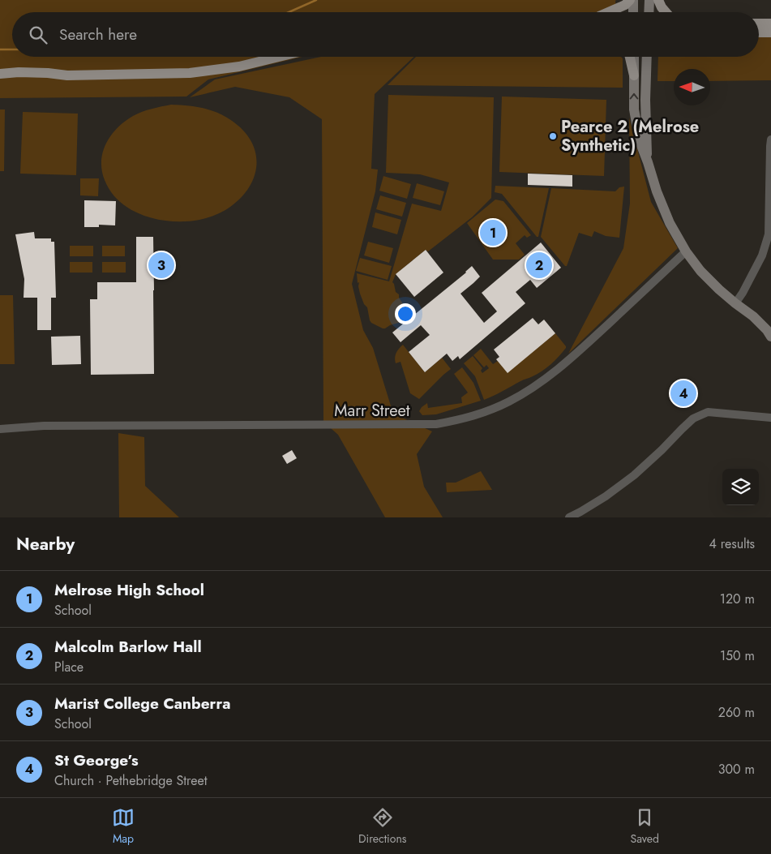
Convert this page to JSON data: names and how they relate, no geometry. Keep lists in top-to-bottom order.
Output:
{
  "streets": {
    "street": ["Marr Street"]
  },
  "places": ["Pearce 2 (Melrose Synthetic)"],
  "north": "left",
  "page": {
    "search": "Search here",
    "pins": [
      "1",
      "2",
      "3",
      "4"
    ],
    "heading": ["Nearby", "4 results"],
    "list": [
      {
        "mark": "1",
        "name": "Melrose High School",
        "note": "School",
        "value": "120 m"
      },
      {
        "mark": "2",
        "name": "Malcolm Barlow Hall",
        "note": "Place",
        "value": "150 m"
      },
      {
        "mark": "3",
        "name": "Marist College Canberra",
        "note": "School",
        "value": "260 m"
      },
      {
        "mark": "4",
        "name": "St George’s",
        "note": "Church · Pethebridge Street",
        "value": "300 m"
      }
    ],
    "nav": ["Map", "Directions", "Saved"]
  }
}
